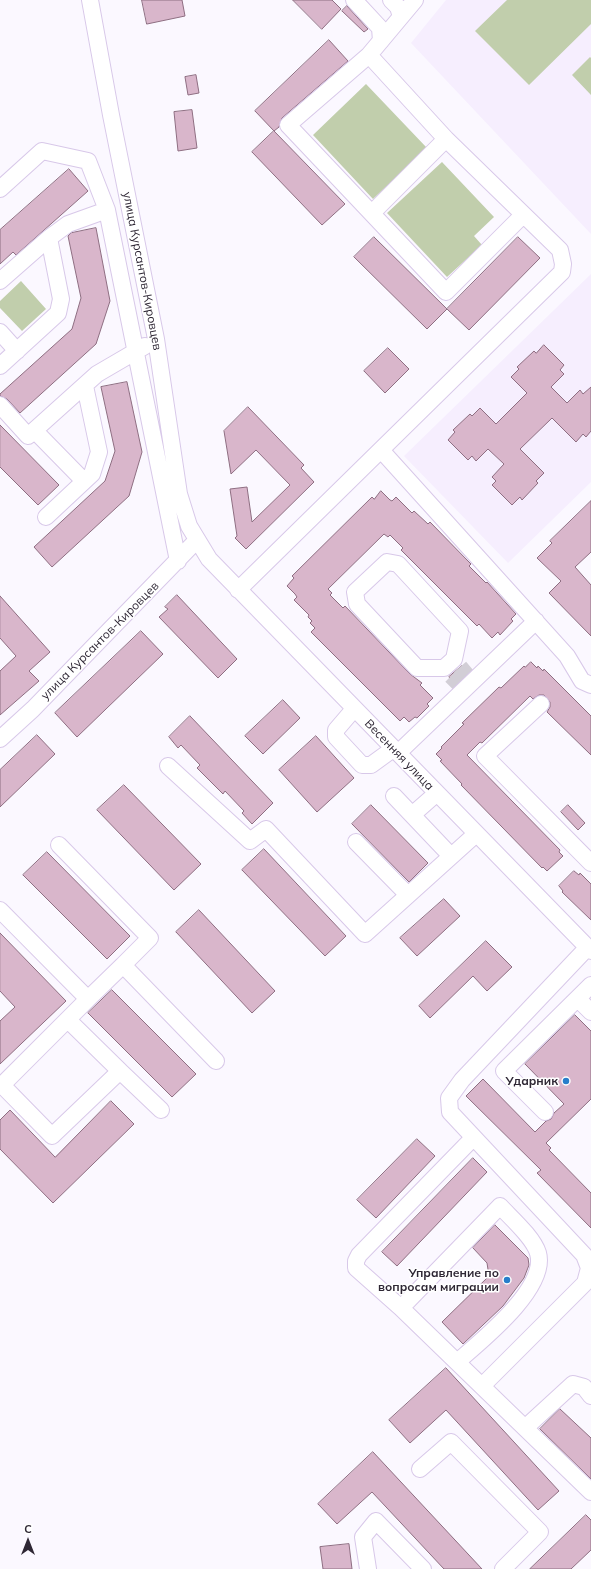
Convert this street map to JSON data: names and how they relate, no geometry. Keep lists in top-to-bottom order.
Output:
{
  "streets": {
    "street": ["улица Курсантов-Кировцев", "Весенняя улица"]
  },
  "crossings": [
    ["улица Курсантов-Кировцев", "Весенняя улица"]
  ],
  "places": ["Ударник", "Управление по вопросам миграции"],
  "north": "top"
}
